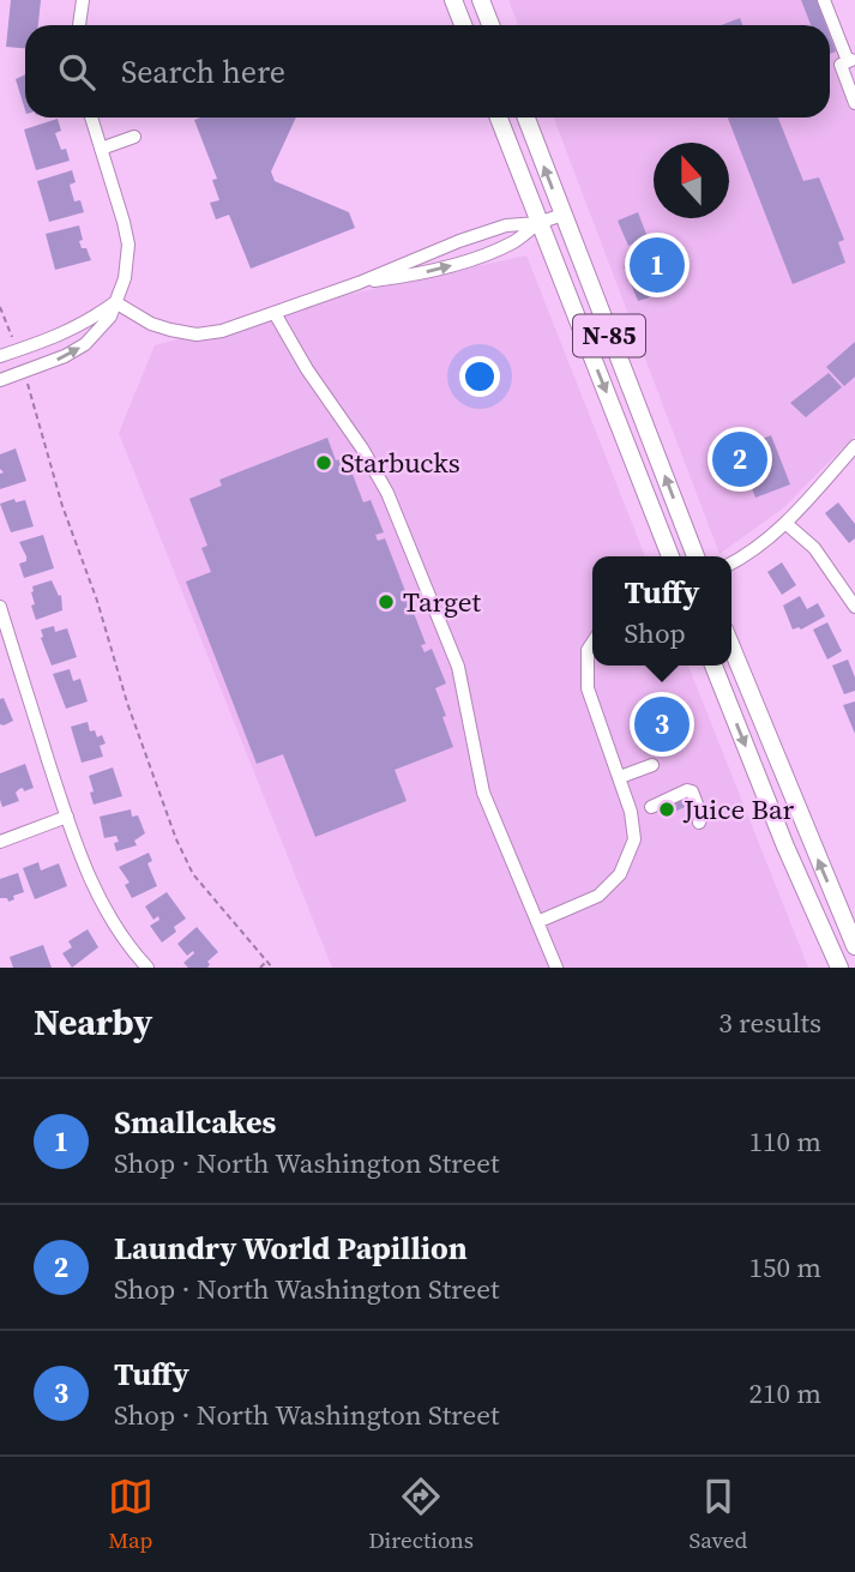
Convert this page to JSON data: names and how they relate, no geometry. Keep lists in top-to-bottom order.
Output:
{
  "streets": {
    "main road": ["N-85"]
  },
  "places": ["Starbucks", "Target", "Juice Bar"],
  "north": "top",
  "page": {
    "search": "Search here",
    "pins": ["1", "2", "3"],
    "popup": ["Tuffy", "Shop"],
    "heading": ["Nearby", "3 results"],
    "list": [
      {
        "mark": "1",
        "name": "Smallcakes",
        "note": "Shop · North Washington Street",
        "value": "110 m"
      },
      {
        "mark": "2",
        "name": "Laundry World Papillion",
        "note": "Shop · North Washington Street",
        "value": "150 m"
      },
      {
        "mark": "3",
        "name": "Tuffy",
        "note": "Shop · North Washington Street",
        "value": "210 m"
      }
    ],
    "nav": ["Map", "Directions", "Saved"]
  }
}
